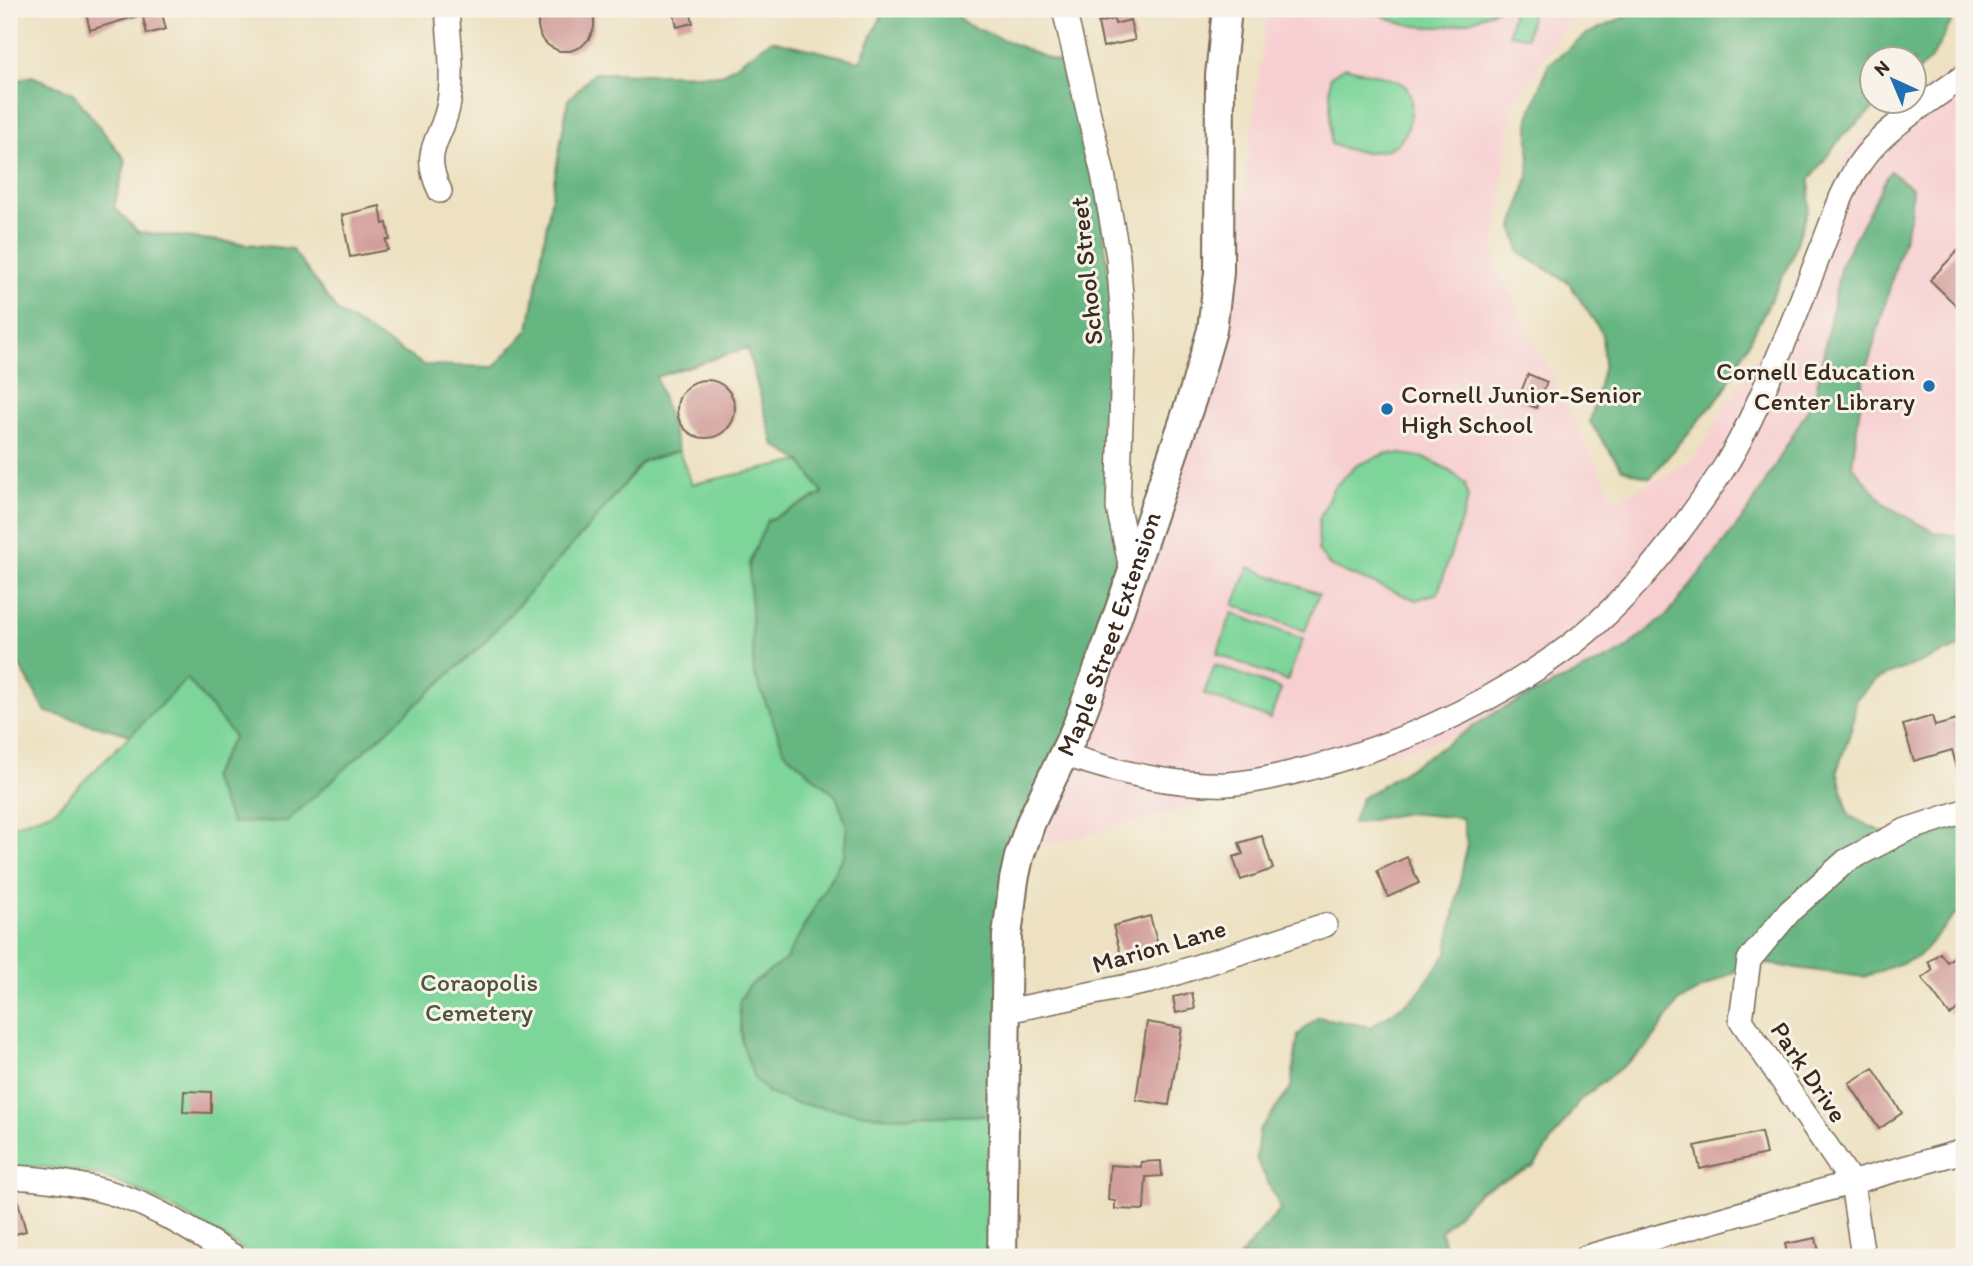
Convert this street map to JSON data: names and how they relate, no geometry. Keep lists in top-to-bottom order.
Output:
{
  "streets": {
    "street": [
      "School Street",
      "Maple Street Extension",
      "Marion Lane",
      "Park Drive"
    ]
  },
  "crossings": [
    ["School Street", "Maple Street Extension"],
    ["Maple Street Extension", "Marion Lane"]
  ],
  "parks": ["Coraopolis Cemetery"],
  "places": ["Cornell Education Center Library", "Cornell Junior-Senior High School"],
  "north": "top left"
}
